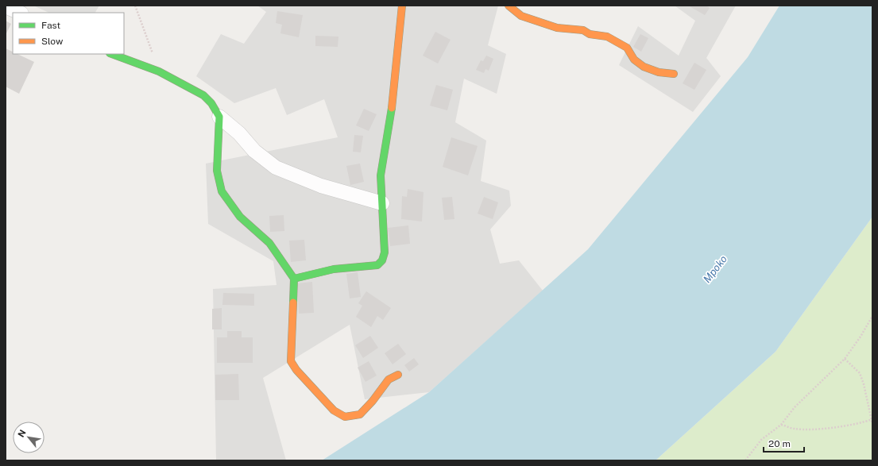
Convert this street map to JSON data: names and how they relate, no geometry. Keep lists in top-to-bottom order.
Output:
{
  "water": ["Mpoko"],
  "legend": ["Fast", "Slow"],
  "scale_bar": "20 m",
  "north": "top left"
}
